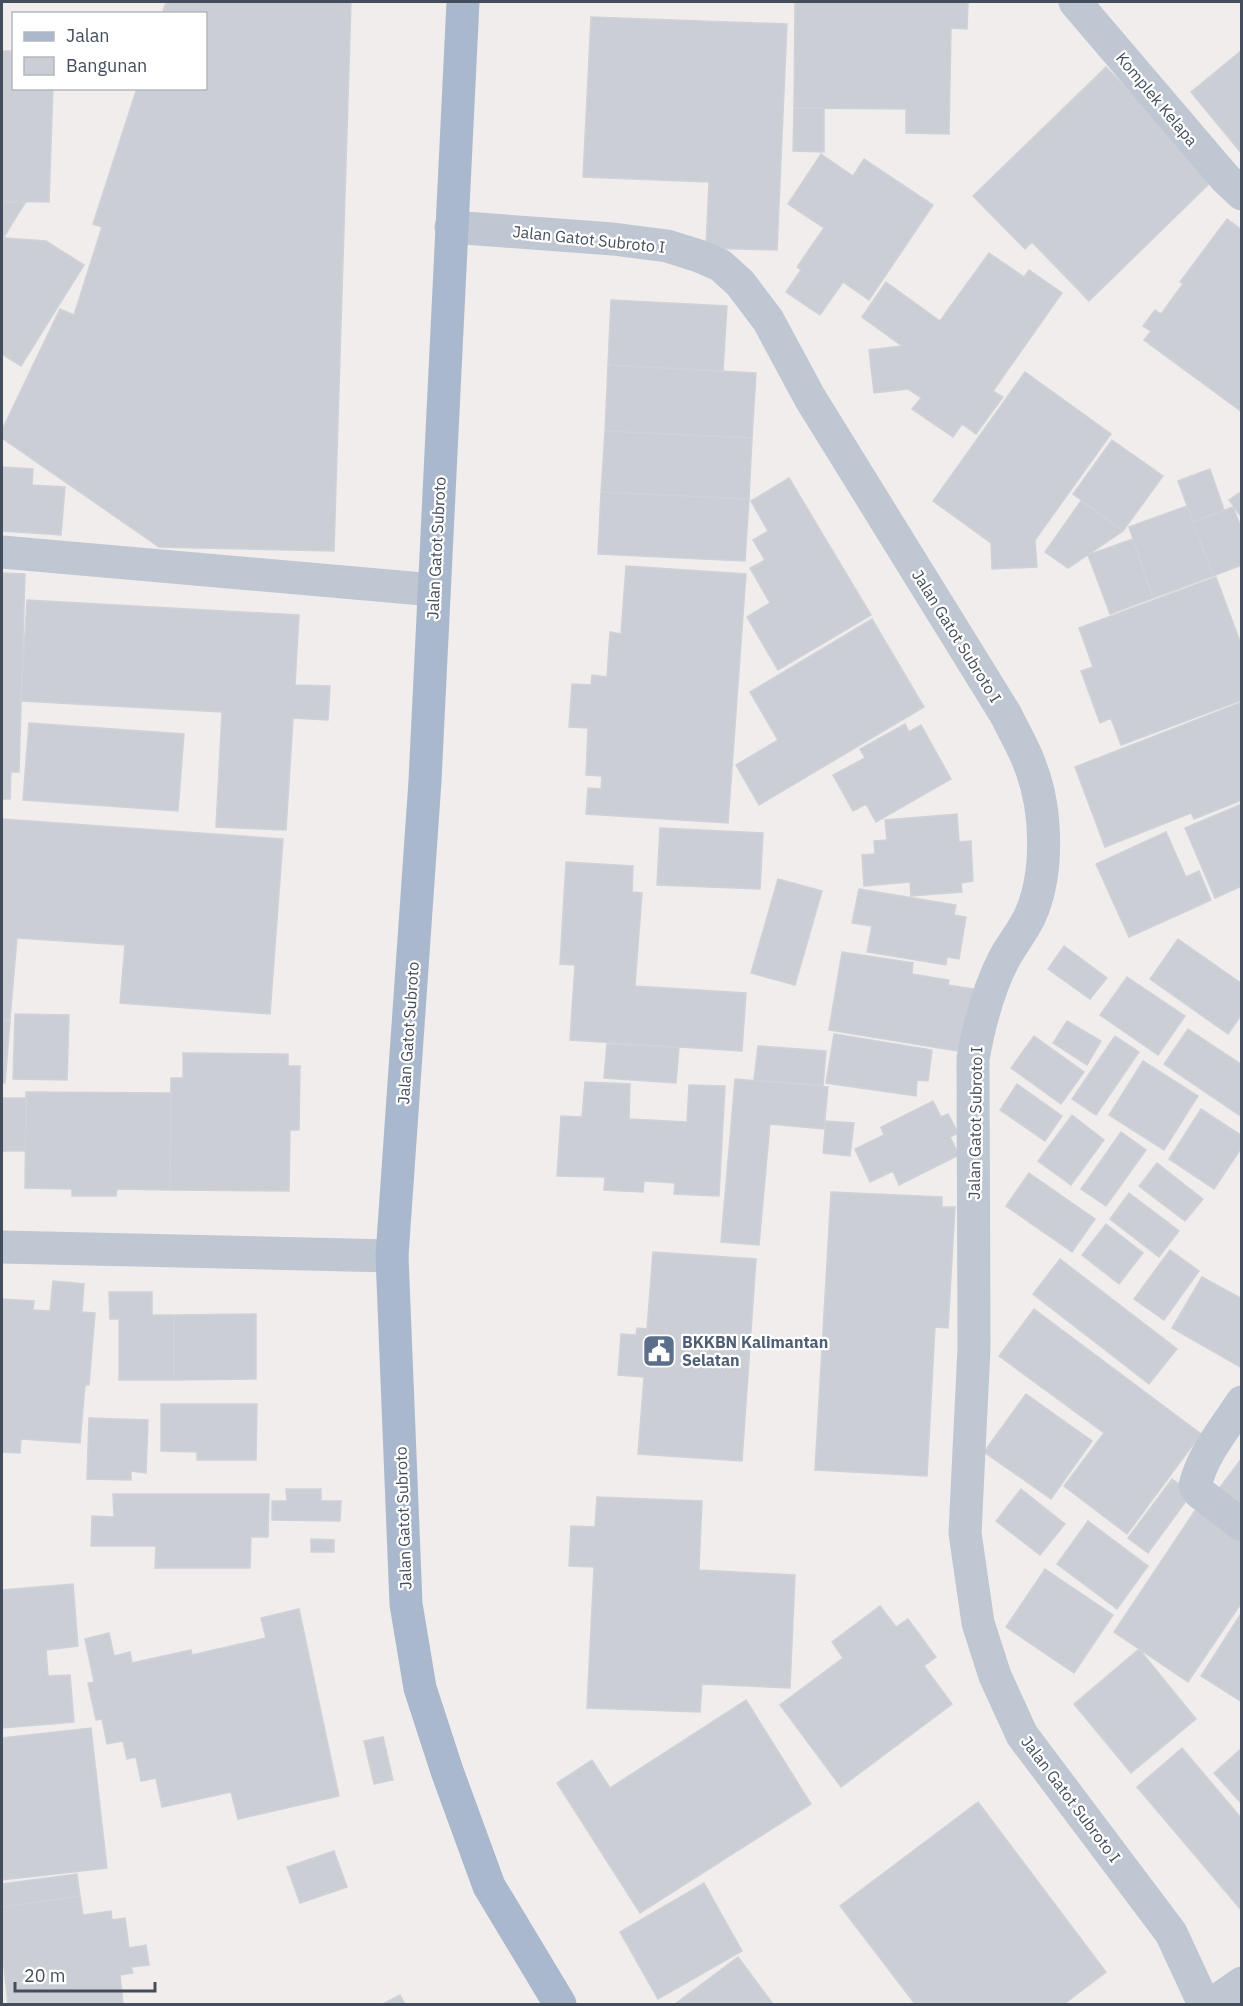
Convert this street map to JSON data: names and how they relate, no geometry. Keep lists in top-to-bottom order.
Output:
{
  "streets": {
    "main road": ["Jalan Gatot Subroto"],
    "street": ["Komplek Kelapa", "Jalan Gatot Subroto I"]
  },
  "crossings": [
    ["Jalan Gatot Subroto I", "Jalan Gatot Subroto"]
  ],
  "places": {
    "public building": ["BKKBN Kalimantan Selatan"]
  },
  "legend": ["Jalan", "Bangunan"],
  "scale_bar": "20 m"
}
